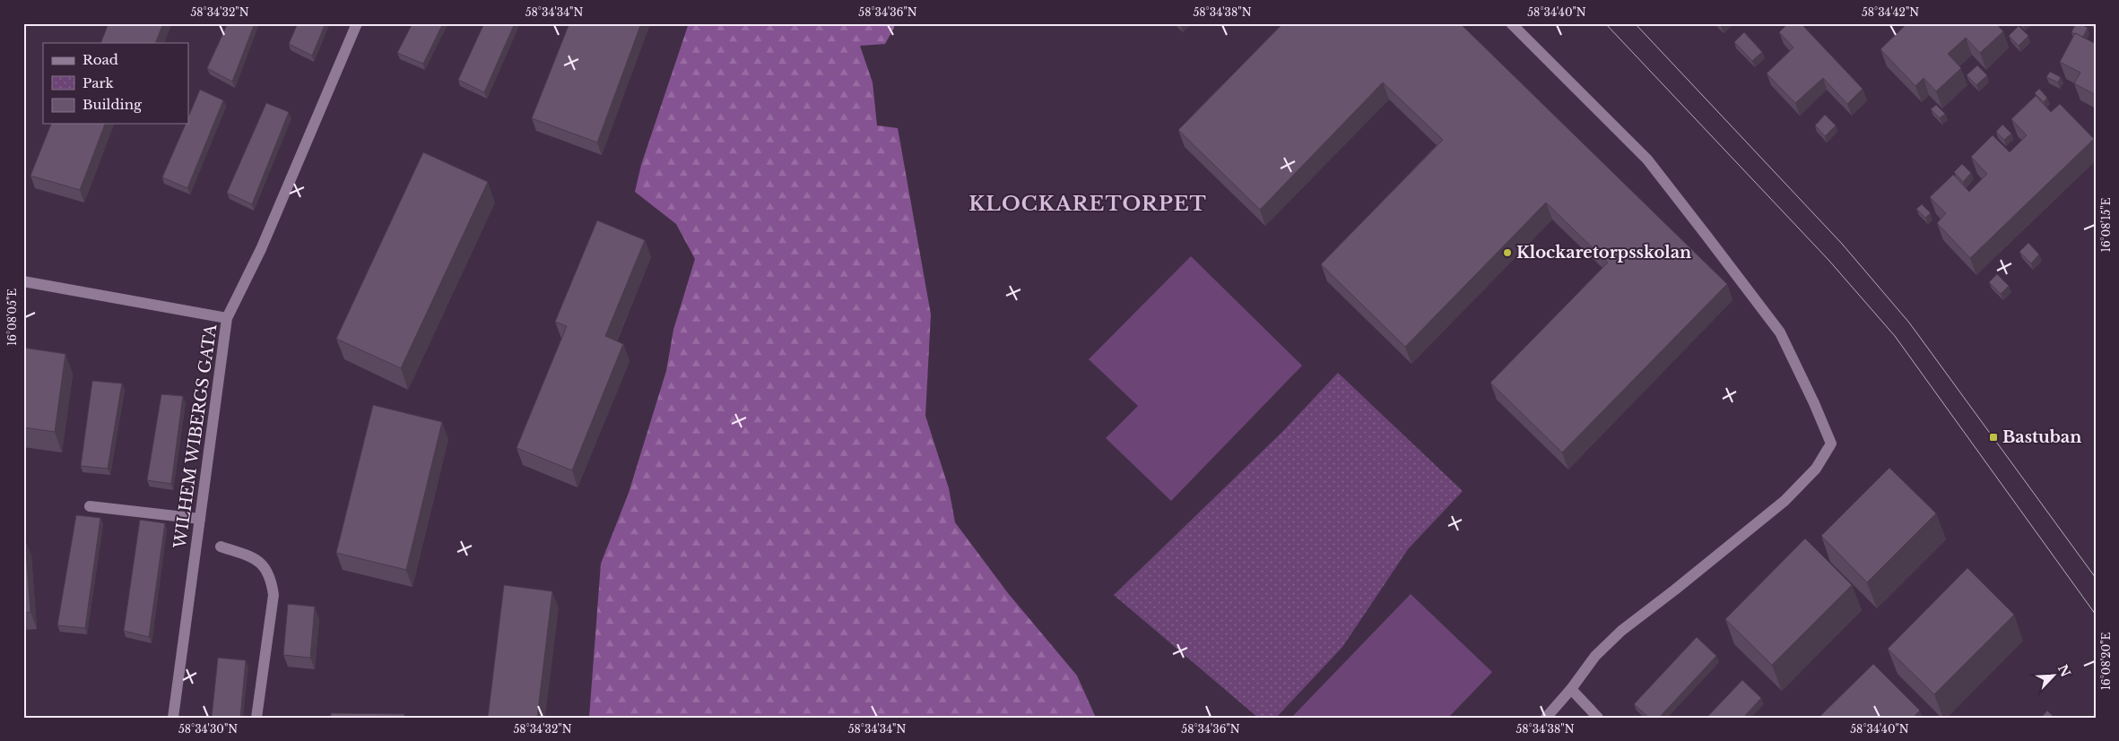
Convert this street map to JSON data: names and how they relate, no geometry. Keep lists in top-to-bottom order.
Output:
{
  "streets": {
    "street": ["WILHEM WIBERGS GATA"]
  },
  "districts": ["KLOCKARETORPET"],
  "places": {
    "other": ["Klockaretorpsskolan"],
    "transit": ["Bastuban"]
  },
  "legend": ["Road", "Park", "Building"],
  "north": "top right",
  "coordinates": [
    "58°34'32\"N",
    "58°34'34\"N",
    "58°34'36\"N",
    "58°34'38\"N",
    "58°34'40\"N",
    "58°34'42\"N",
    "16°08'15\"E",
    "16°08'05\"E",
    "16°08'20\"E",
    "58°34'30\"N"
  ]
}
